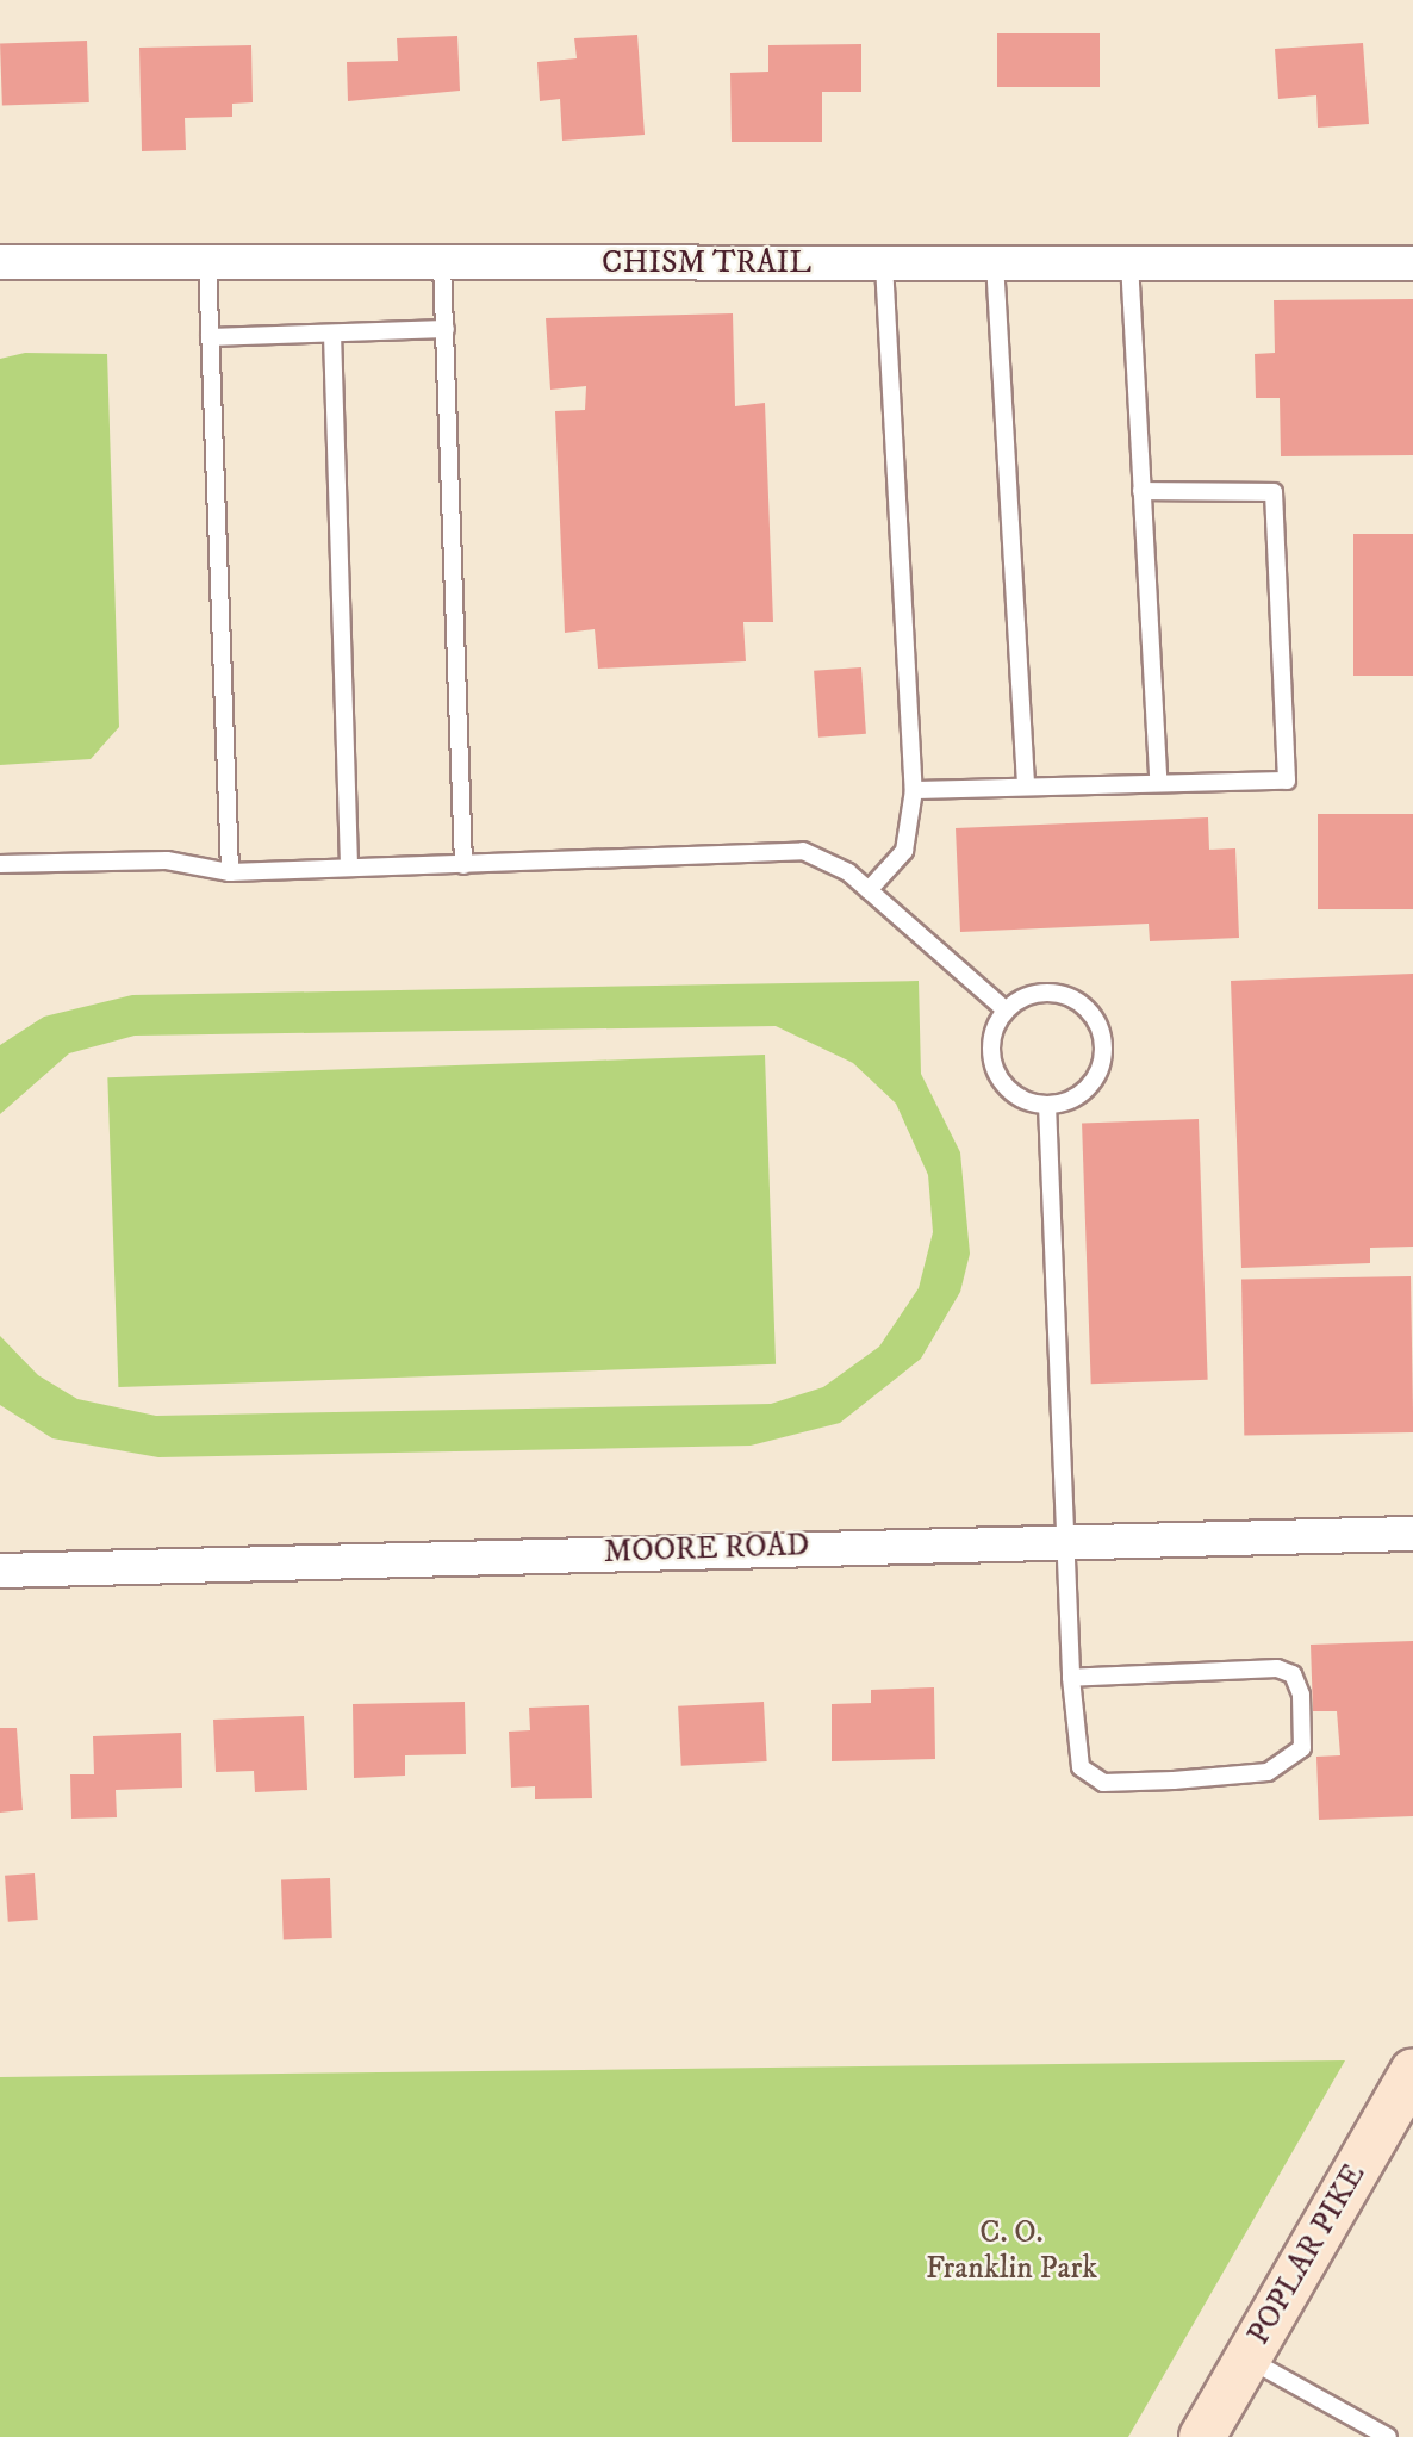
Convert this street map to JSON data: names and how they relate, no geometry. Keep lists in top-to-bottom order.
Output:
{
  "streets": {
    "main road": ["POPLAR PIKE"],
    "street": ["CHISM TRAIL", "MOORE ROAD"]
  },
  "parks": ["C. O. Franklin Park"]
}
